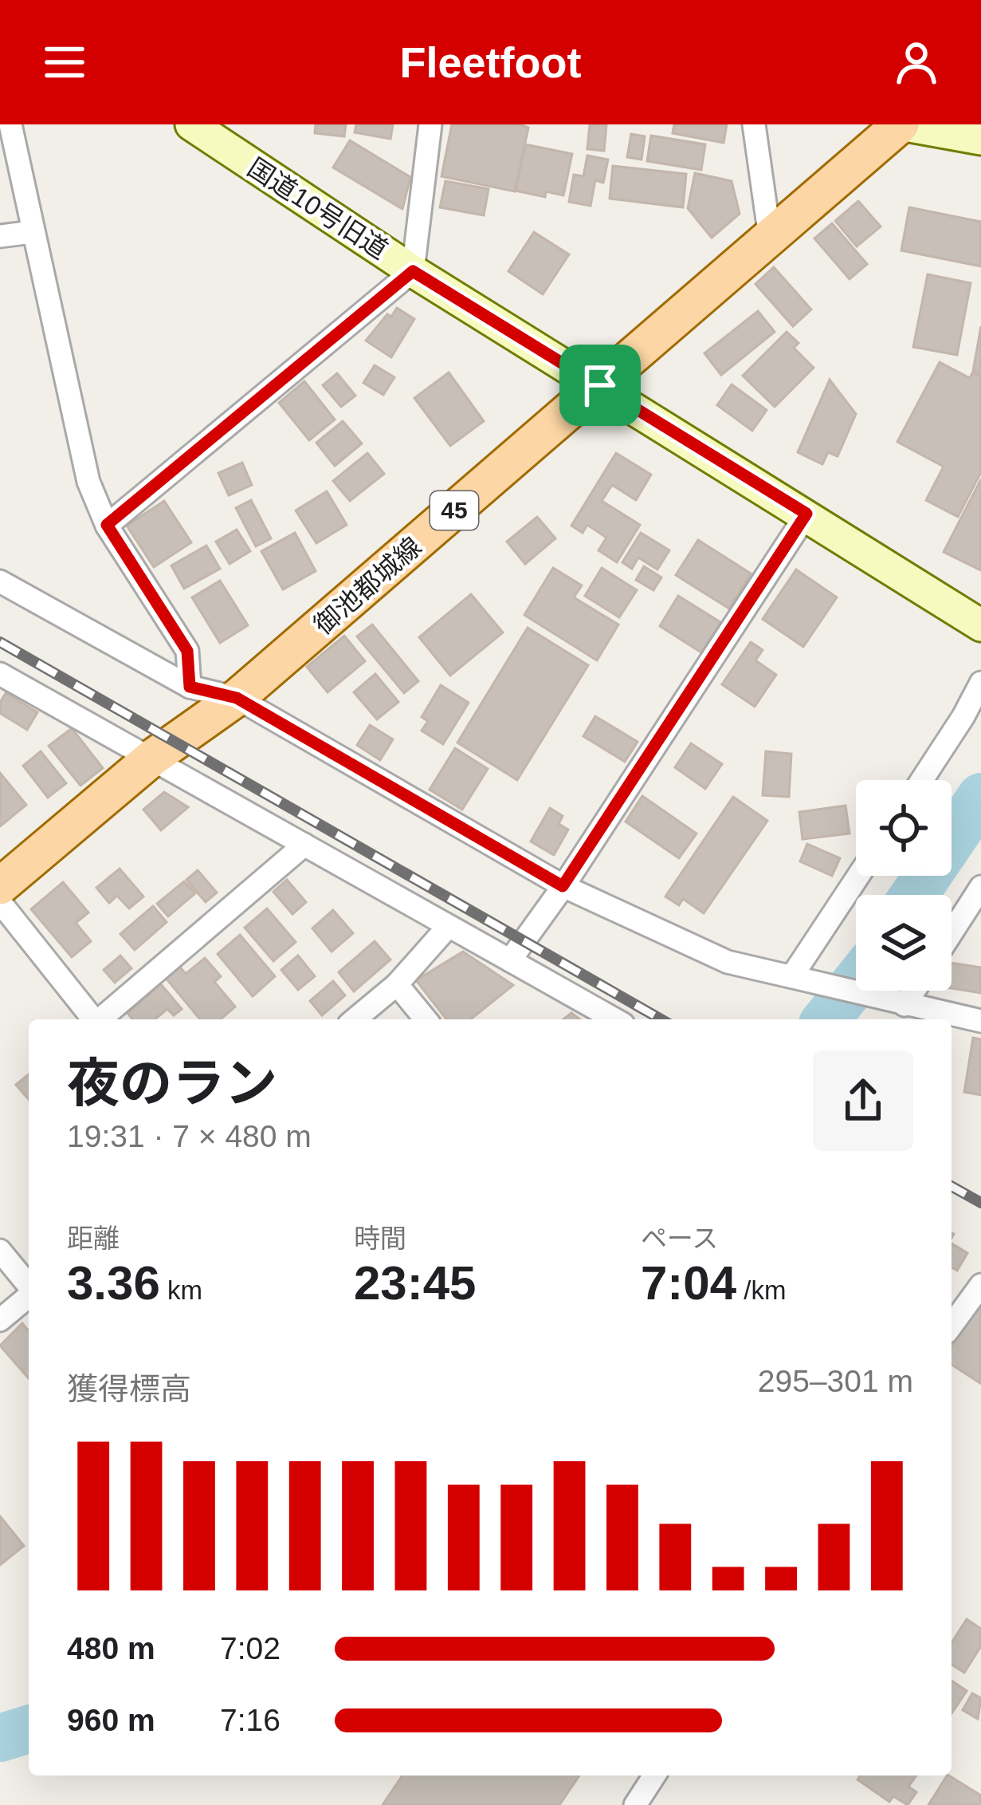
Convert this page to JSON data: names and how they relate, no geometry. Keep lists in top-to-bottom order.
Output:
{
  "streets": {
    "main road": ["45", "御池都城線"],
    "street": ["国道10号旧道"]
  },
  "crossings": [
    ["国道10号旧道", "御池都城線"]
  ],
  "page": {
    "header": "Fleetfoot",
    "heading": ["夜のラン", "19:31 · 7 × 480 m"],
    "stats": [
      ["距離", "3.36 km"],
      ["時間", "23:45"],
      ["ペース", "7:04 /km"]
    ],
    "chart": ["獲得標高", "295–301 m"],
    "list": [
      {
        "name": "480 m",
        "note": "7:02"
      },
      {
        "name": "960 m",
        "note": "7:16"
      }
    ]
  }
}
